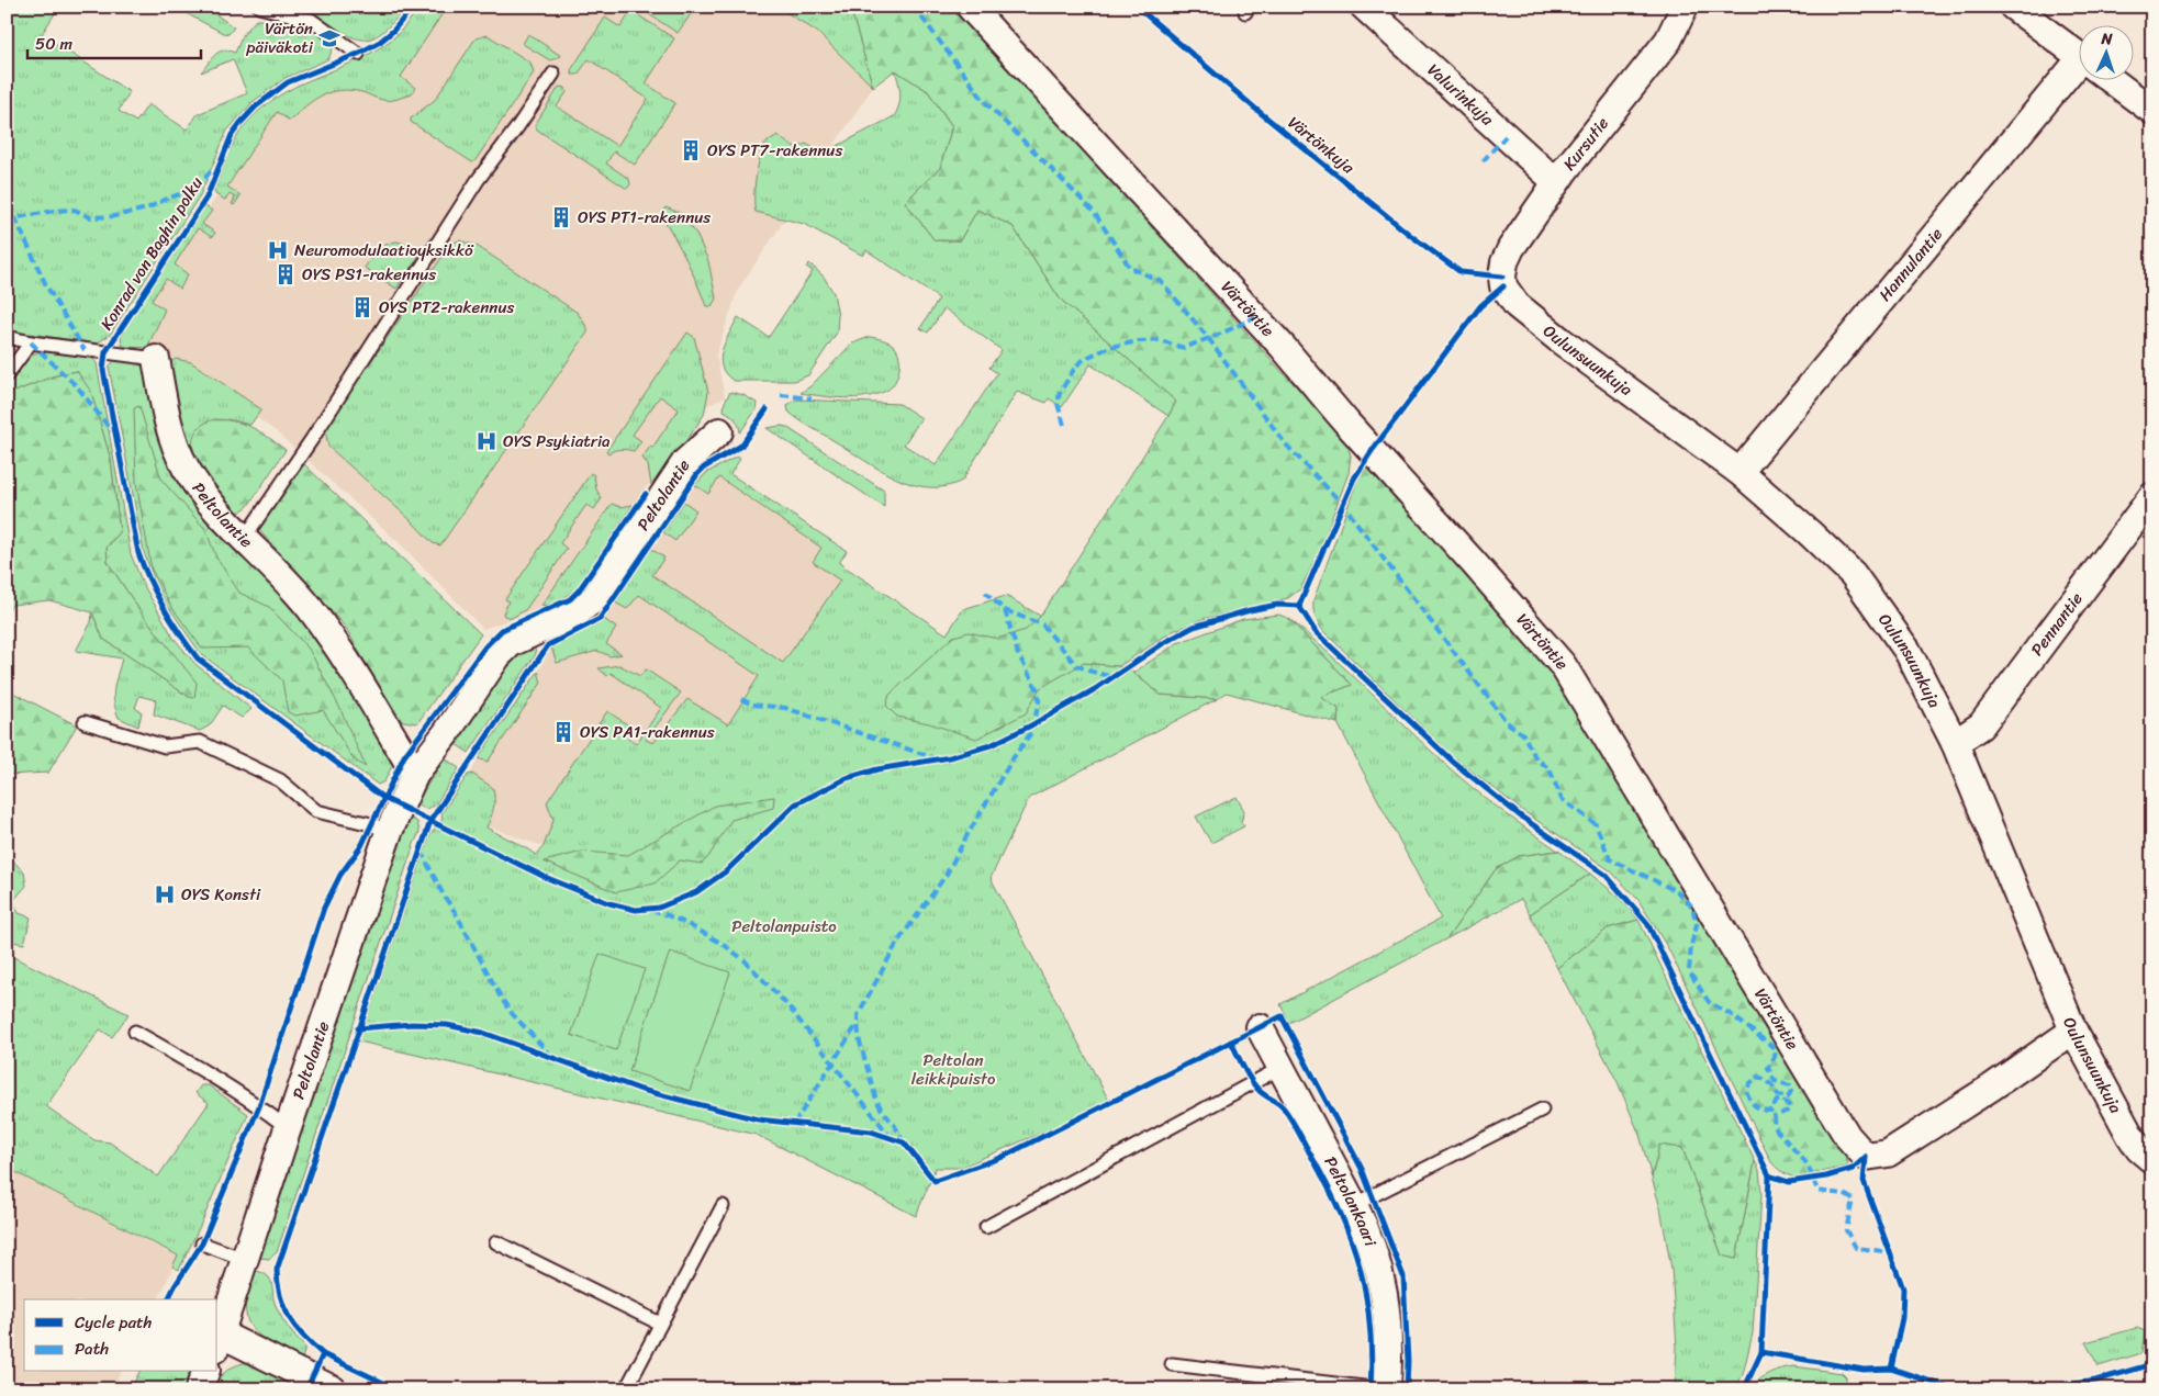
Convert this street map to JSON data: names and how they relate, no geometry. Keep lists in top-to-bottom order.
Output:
{
  "streets": {
    "street": [
      "Valurinkuja",
      "Kursutie",
      "Hannulantie",
      "Värtöntie",
      "Oulunsuunkuja",
      "Peltolantie",
      "Pennantie",
      "Peltolankaari"
    ],
    "cycle path": ["Värtönkuja", "Konrad von Baghin polku"]
  },
  "crossings": [
    ["Valurinkuja", "Kursutie"],
    ["Kursutie", "Oulunsuunkuja"],
    ["Hannulantie", "Oulunsuunkuja"],
    ["Värtöntie", "Oulunsuunkuja"],
    ["Oulunsuunkuja", "Pennantie"]
  ],
  "parks": ["Peltolanpuisto", "Peltolan leikkipuisto"],
  "places": {
    "school or university": ["Värtön päiväkoti"],
    "building": [
      "OYS PT7-rakennus",
      "OYS PT1-rakennus",
      "OYS PS1-rakennus",
      "OYS PT2-rakennus",
      "OYS PA1-rakennus"
    ],
    "hospital": ["Neuromodulaatioyksikkö", "OYS Psykiatria", "OYS Konsti"]
  },
  "legend": ["Cycle path", "Path"],
  "scale_bar": "50 m",
  "north": "top"
}
